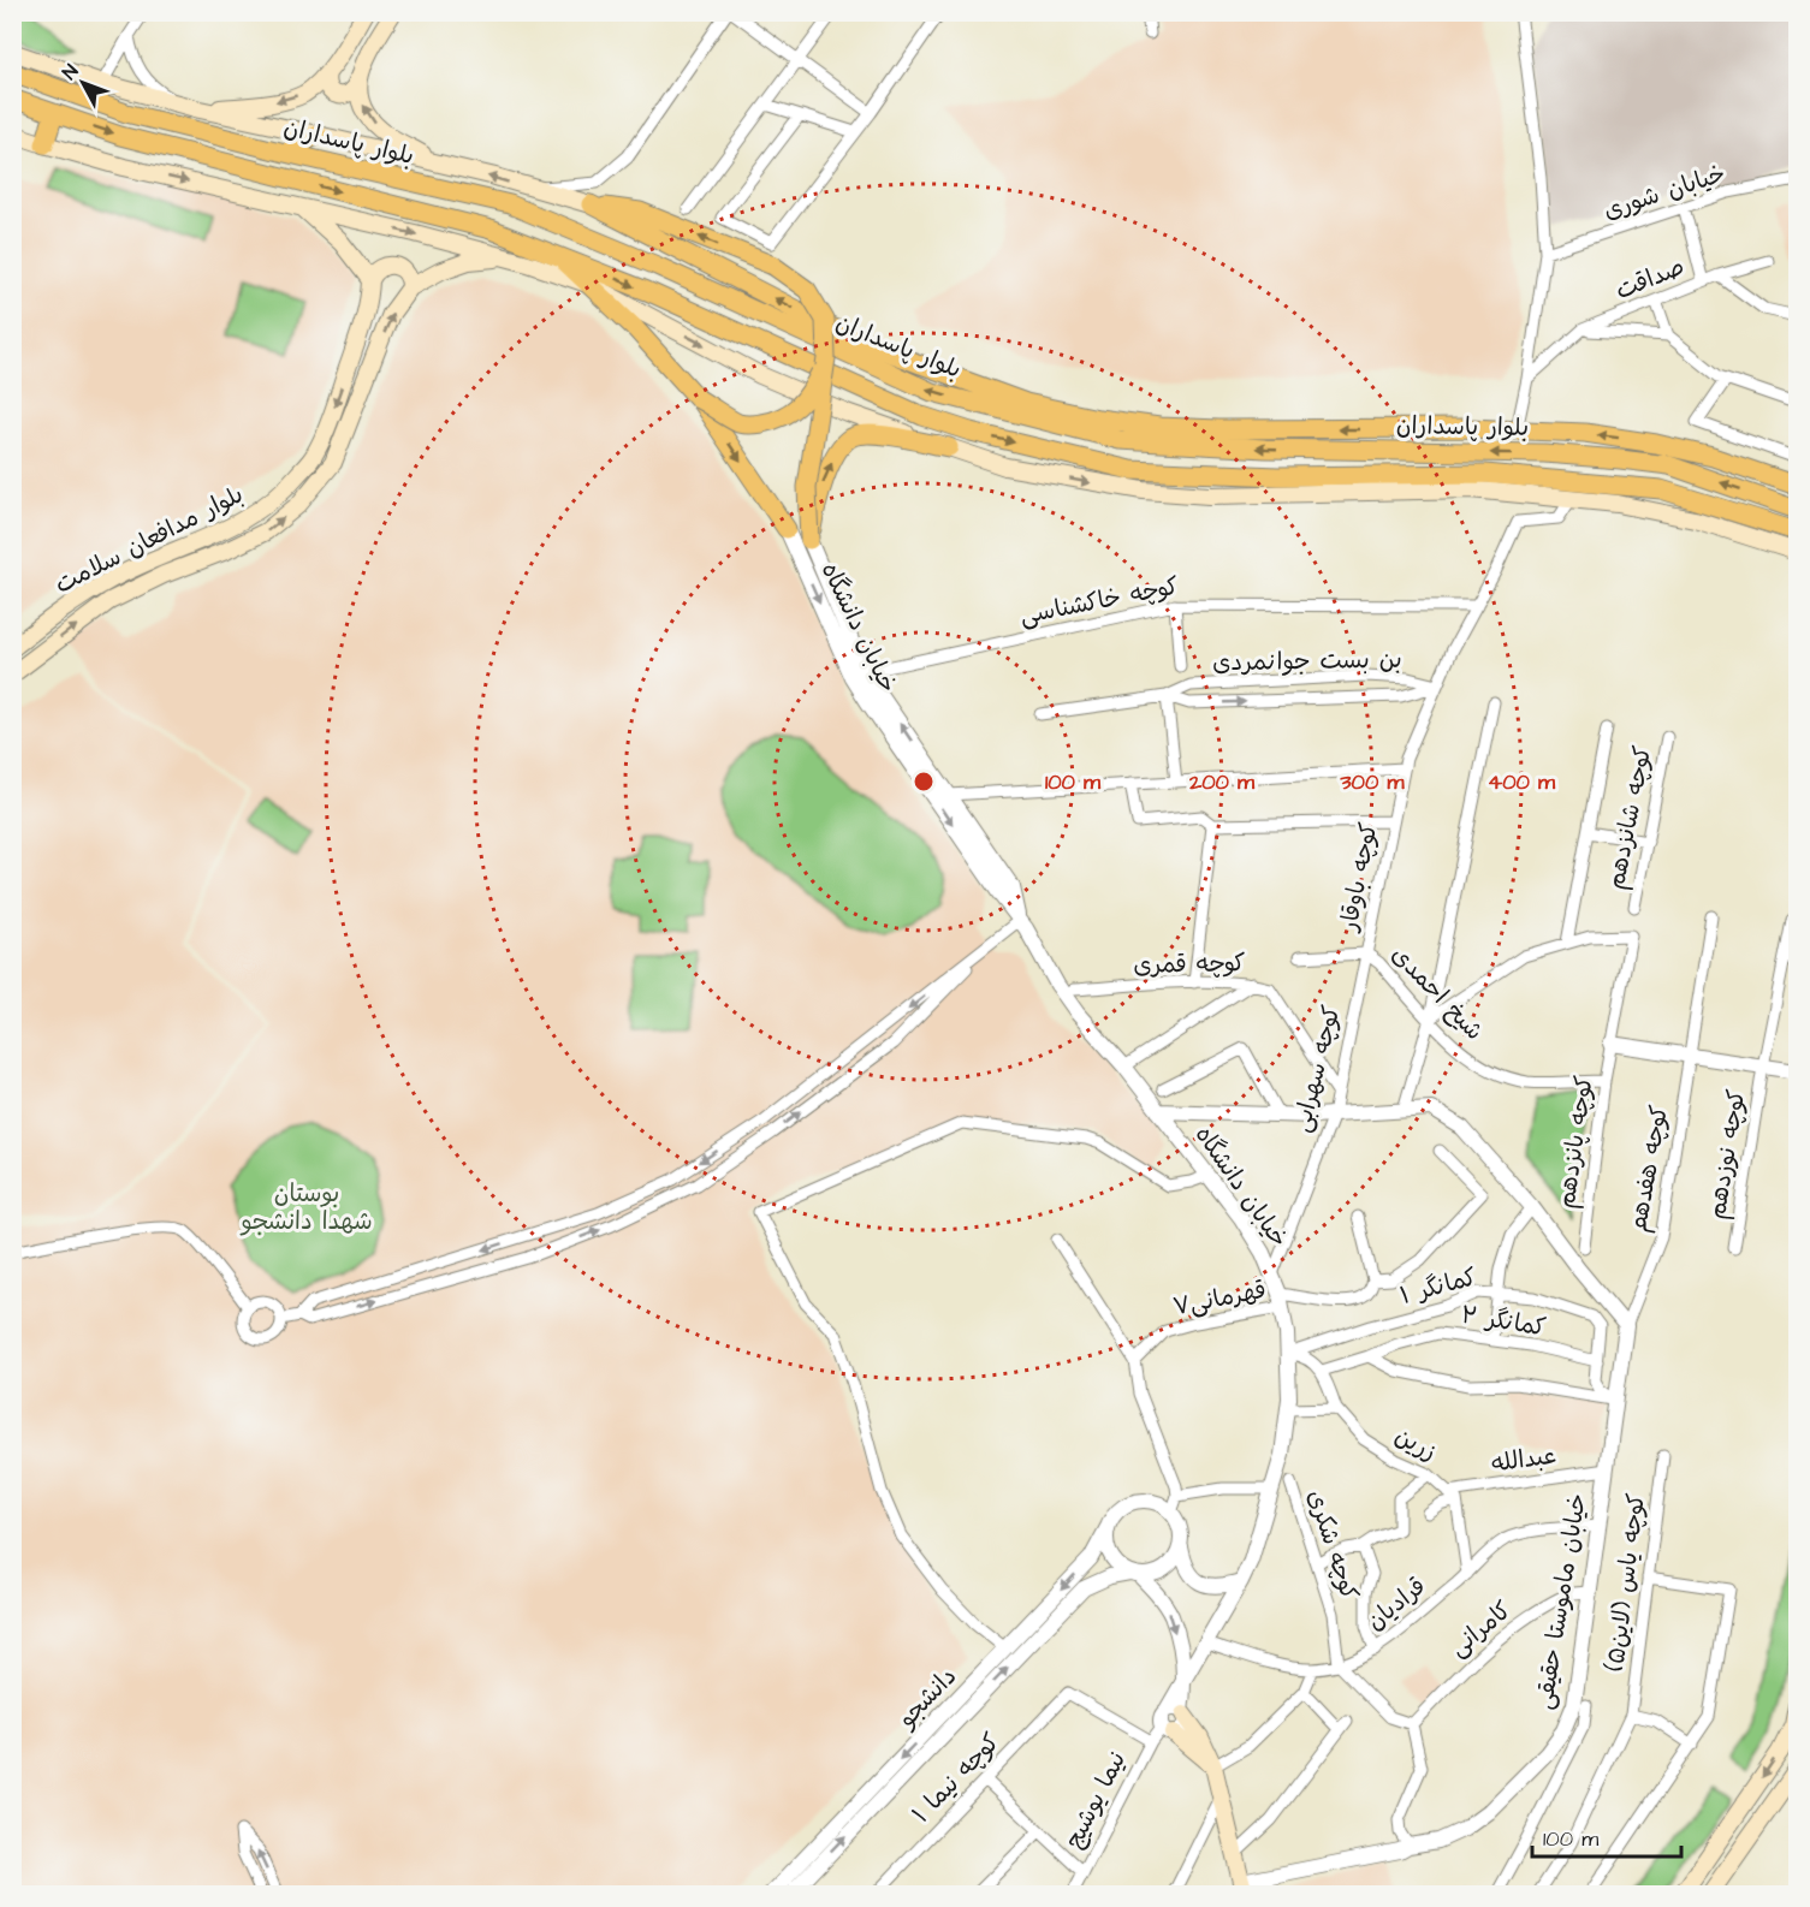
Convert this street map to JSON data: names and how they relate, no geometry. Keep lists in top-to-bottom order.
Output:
{
  "streets": {
    "main road": ["بلوار پاسداران", "بلوار مدافعان سلامت"],
    "street": [
      "خیابان شوری",
      "صداقت",
      "کوچه خاکشناسی",
      "خیابان دانشگاه",
      "بن بست جوانمردی",
      "کوچه شانزدهم",
      "کوچه باوقار",
      "کوچه قمری",
      "شیخ احمدی",
      "کوچه سهرابی",
      "کوچه پانزدهم",
      "کوچه نوزدهم",
      "کوچه هفدهم",
      "کمانگر ۱",
      "قهرمانی۷",
      "کمانگر ۲",
      "زرین",
      "عبدالله",
      "کوچه شکری",
      "کوچه یاس (لاین۵)",
      "خیابان ماموستا حقیقی",
      "قرادیان",
      "کامرانی",
      "دانشجو",
      "کوچه نیما ۱",
      "نیما یوشیج"
    ]
  },
  "crossings": [
    ["کوچه خاکشناسی", "خیابان دانشگاه"],
    ["کوچه خاکشناسی", "کوچه باوقار"],
    ["خیابان دانشگاه", "کوچه سهرابی"],
    ["خیابان دانشگاه", "کمانگر ۱"],
    ["خیابان دانشگاه", "قهرمانی۷"],
    ["خیابان دانشگاه", "قرادیان"],
    ["خیابان دانشگاه", "نیما یوشیج"],
    ["بن بست جوانمردی", "کوچه باوقار"],
    ["کوچه باوقار", "شیخ احمدی"],
    ["کوچه باوقار", "کوچه سهرابی"],
    ["کوچه قمری", "کوچه سهرابی"],
    ["شیخ احمدی", "کوچه سهرابی"],
    ["شیخ احمدی", "کوچه پانزدهم"],
    ["کوچه هفدهم", "خیابان ماموستا حقیقی"],
    ["کمانگر ۱", "کمانگر ۲"],
    ["کمانگر ۱", "خیابان ماموستا حقیقی"],
    ["زرین", "عبدالله"],
    ["عبدالله", "خیابان ماموستا حقیقی"],
    ["کوچه شکری", "قرادیان"],
    ["خیابان ماموستا حقیقی", "قرادیان"],
    ["خیابان ماموستا حقیقی", "کامرانی"],
    ["کوچه نیما ۱", "نیما یوشیج"]
  ],
  "parks": ["بوستان شهدا دانشجو"],
  "scale_bar": "100 m",
  "north": "top left",
  "rings": [
    "100 m",
    "200 m",
    "300 m",
    "400 m"
  ]
}
